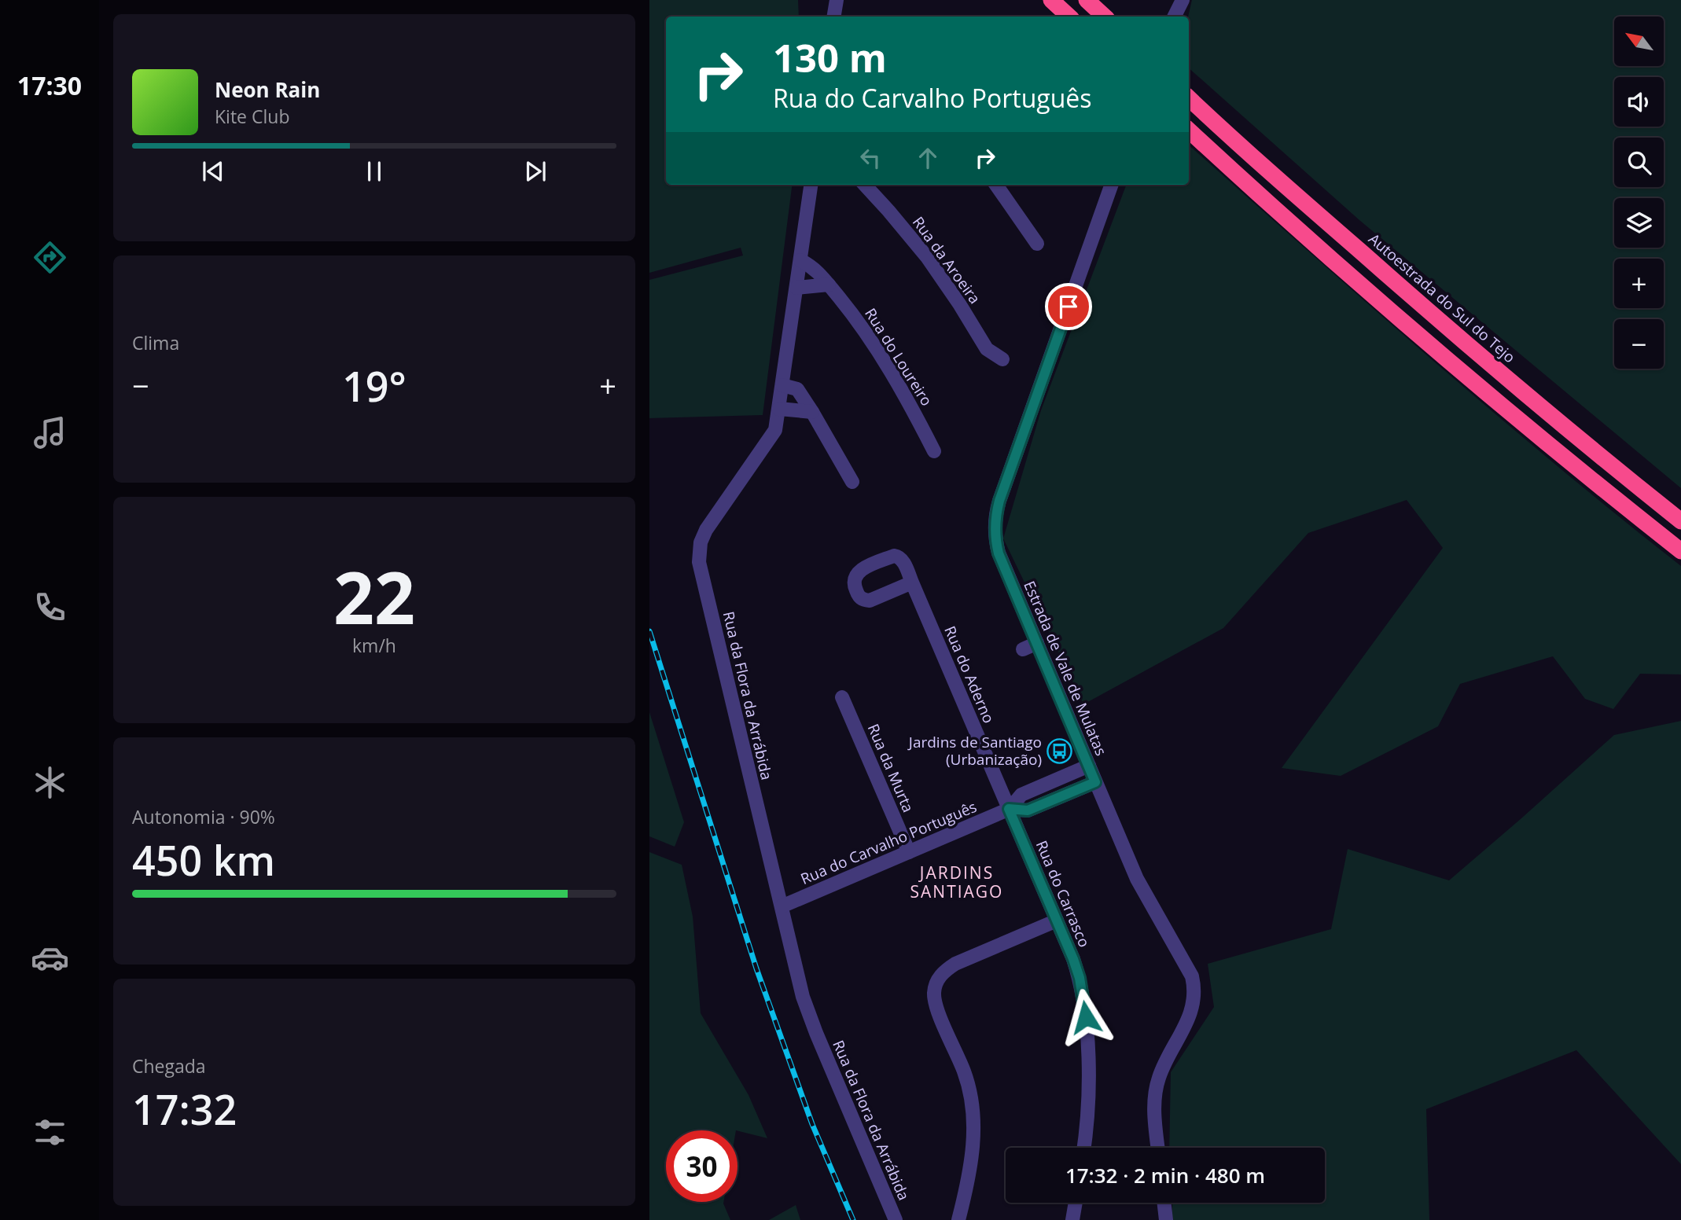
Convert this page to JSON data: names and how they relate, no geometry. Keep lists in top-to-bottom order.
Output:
{
  "streets": {
    "highway": ["Autoestrada do Sul do Tejo"],
    "street": [
      "Rua da Aroeira",
      "Rua do Loureiro",
      "Estrada de Vale de Mulatas",
      "Rua do Aderno",
      "Rua da Flora da Arrábida",
      "Rua da Murta",
      "Rua do Carvalho Português",
      "Rua do Carrasco"
    ]
  },
  "crossings": [
    ["Rua do Loureiro", "Rua da Flora da Arrábida"],
    ["Estrada de Vale de Mulatas", "Rua do Carvalho Português"],
    ["Rua do Aderno", "Rua do Carvalho Português"],
    ["Rua do Aderno", "Rua do Carrasco"],
    ["Rua da Flora da Arrábida", "Rua do Carvalho Português"],
    ["Rua da Murta", "Rua do Carvalho Português"],
    ["Rua do Carvalho Português", "Rua do Carrasco"]
  ],
  "districts": ["JARDINS SANTIAGO"],
  "places": {
    "bus stop": ["Jardins de Santiago (Urbanização)"]
  },
  "north": "top left",
  "page": {
    "tabs": "17:30",
    "map_buttons": ["+", "−"],
    "turn": ["130 m", "Rua do Carvalho Português"],
    "song": ["Neon Rain", "Kite Club"],
    "tile": [
      "Clima",
      ["22", "km/h"],
      ["Autonomia · 90%", "450 km"],
      ["Chegada", "17:32"]
    ],
    "heat": ["−", "19°", "+"],
    "limit": "30",
    "trip": "17:32 · 2 min · 480 m"
  }
}
